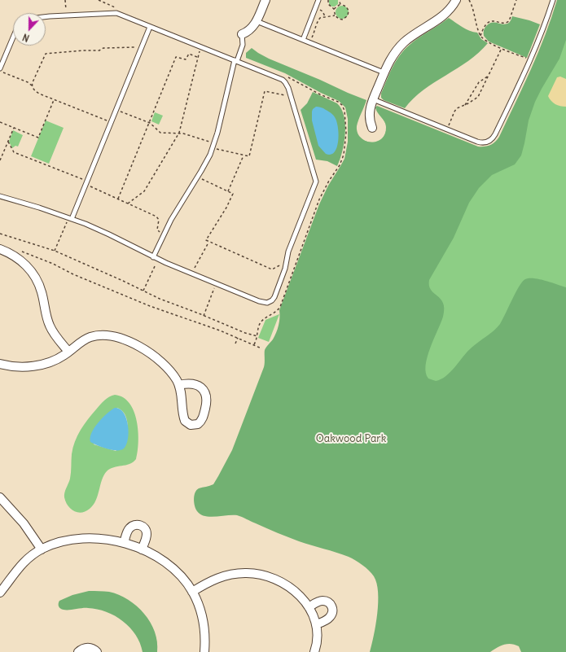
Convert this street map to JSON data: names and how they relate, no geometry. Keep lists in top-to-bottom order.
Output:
{
  "parks": ["Oakwood Park"],
  "north": "bottom"
}
